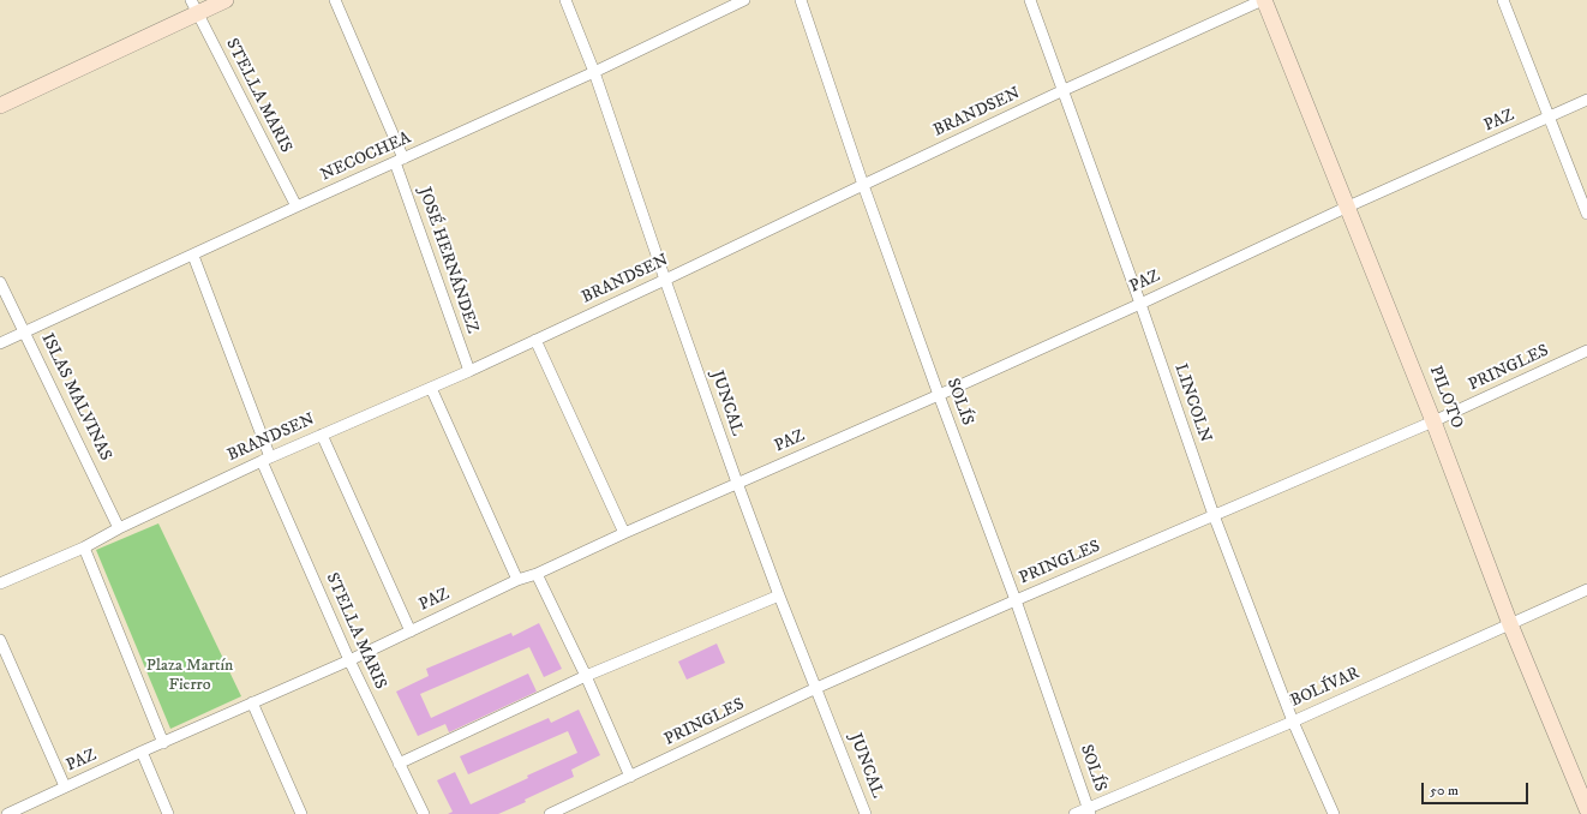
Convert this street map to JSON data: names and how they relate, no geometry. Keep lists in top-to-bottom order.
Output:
{
  "streets": {
    "main road": ["PILOTO"],
    "street": [
      "STELLA MARIS",
      "BRANDSEN",
      "PAZ",
      "NECOCHEA",
      "JOSÉ HERNÁNDEZ",
      "PRINGLES",
      "ISLAS MALVINAS",
      "SOLÍS",
      "JUNCAL",
      "LINCOLN",
      "BOLÍVAR"
    ]
  },
  "crossings": [
    ["STELLA MARIS", "BRANDSEN"],
    ["STELLA MARIS", "PAZ"],
    ["STELLA MARIS", "NECOCHEA"],
    ["BRANDSEN", "JOSÉ HERNÁNDEZ"],
    ["BRANDSEN", "ISLAS MALVINAS"],
    ["BRANDSEN", "PILOTO"],
    ["BRANDSEN", "SOLÍS"],
    ["BRANDSEN", "JUNCAL"],
    ["BRANDSEN", "LINCOLN"],
    ["PAZ", "PILOTO"],
    ["PAZ", "SOLÍS"],
    ["PAZ", "JUNCAL"],
    ["PAZ", "LINCOLN"],
    ["NECOCHEA", "JOSÉ HERNÁNDEZ"],
    ["NECOCHEA", "ISLAS MALVINAS"],
    ["NECOCHEA", "JUNCAL"],
    ["PRINGLES", "PILOTO"],
    ["PRINGLES", "SOLÍS"],
    ["PRINGLES", "JUNCAL"],
    ["PRINGLES", "LINCOLN"],
    ["PILOTO", "BOLÍVAR"],
    ["SOLÍS", "BOLÍVAR"],
    ["LINCOLN", "BOLÍVAR"]
  ],
  "parks": ["Plaza Martín Fierro"],
  "scale_bar": "50 m"
}
